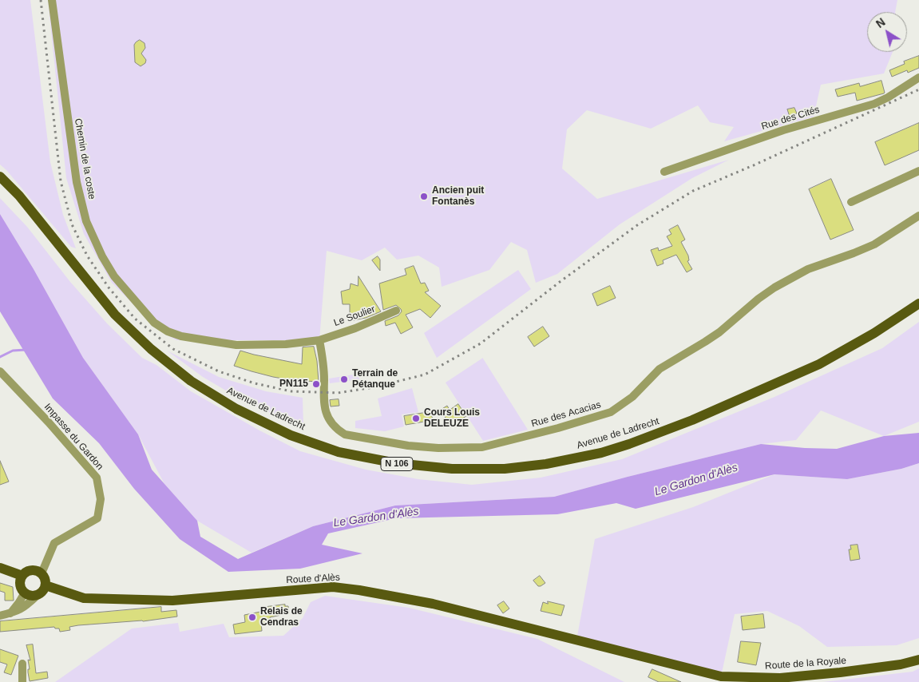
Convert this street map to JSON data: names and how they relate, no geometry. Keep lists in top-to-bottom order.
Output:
{
  "streets": {
    "main road": [
      "Avenue de Ladrecht",
      "N 106",
      "Route d'Alès",
      "Route de la Royale"
    ],
    "street": [
      "Rue des Cités",
      "Chemin de la coste",
      "Le Soulier",
      "Rue des Acacias",
      "Impasse du Gardon"
    ]
  },
  "crossings": [
    ["Chemin de la coste", "Le Soulier"],
    ["Chemin de la coste", "Rue des Acacias"],
    ["Le Soulier", "Rue des Acacias"],
    ["Impasse du Gardon", "Route d'Alès"],
    ["Route d'Alès", "Route de la Royale"]
  ],
  "water": ["Le Gardon d'Alès"],
  "places": [
    "Ancien puit Fontanès",
    "Terrain de Pétanque",
    "PN115",
    "Cours Louis DELEUZE",
    "Relais de Cendras"
  ],
  "north": "top left"
}
